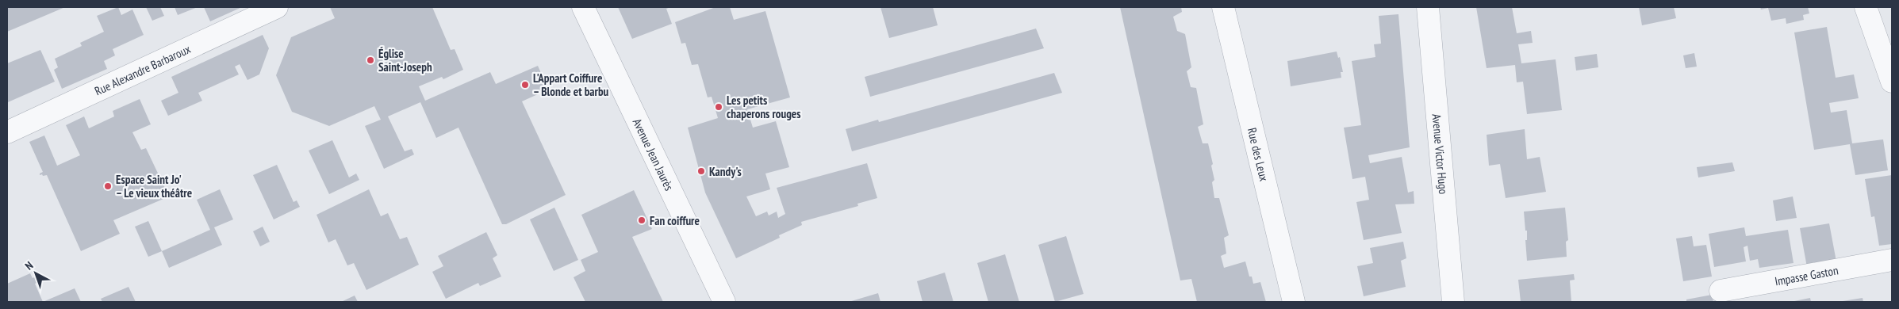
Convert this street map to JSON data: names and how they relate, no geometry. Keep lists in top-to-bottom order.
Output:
{
  "streets": {
    "street": [
      "Rue Alexandre Barbaroux",
      "Avenue Jean Jaurès",
      "Rue des Leux",
      "Avenue Victor Hugo",
      "Impasse Gaston"
    ]
  },
  "places": [
    "Église Saint-Joseph",
    "L'Appart Coiffure – Blonde et barbu",
    "Les petits chaperons rouges",
    "Kandy's",
    "Espace Saint Jo' – Le vieux théâtre",
    "Fan coiffure"
  ],
  "north": "top left"
}
